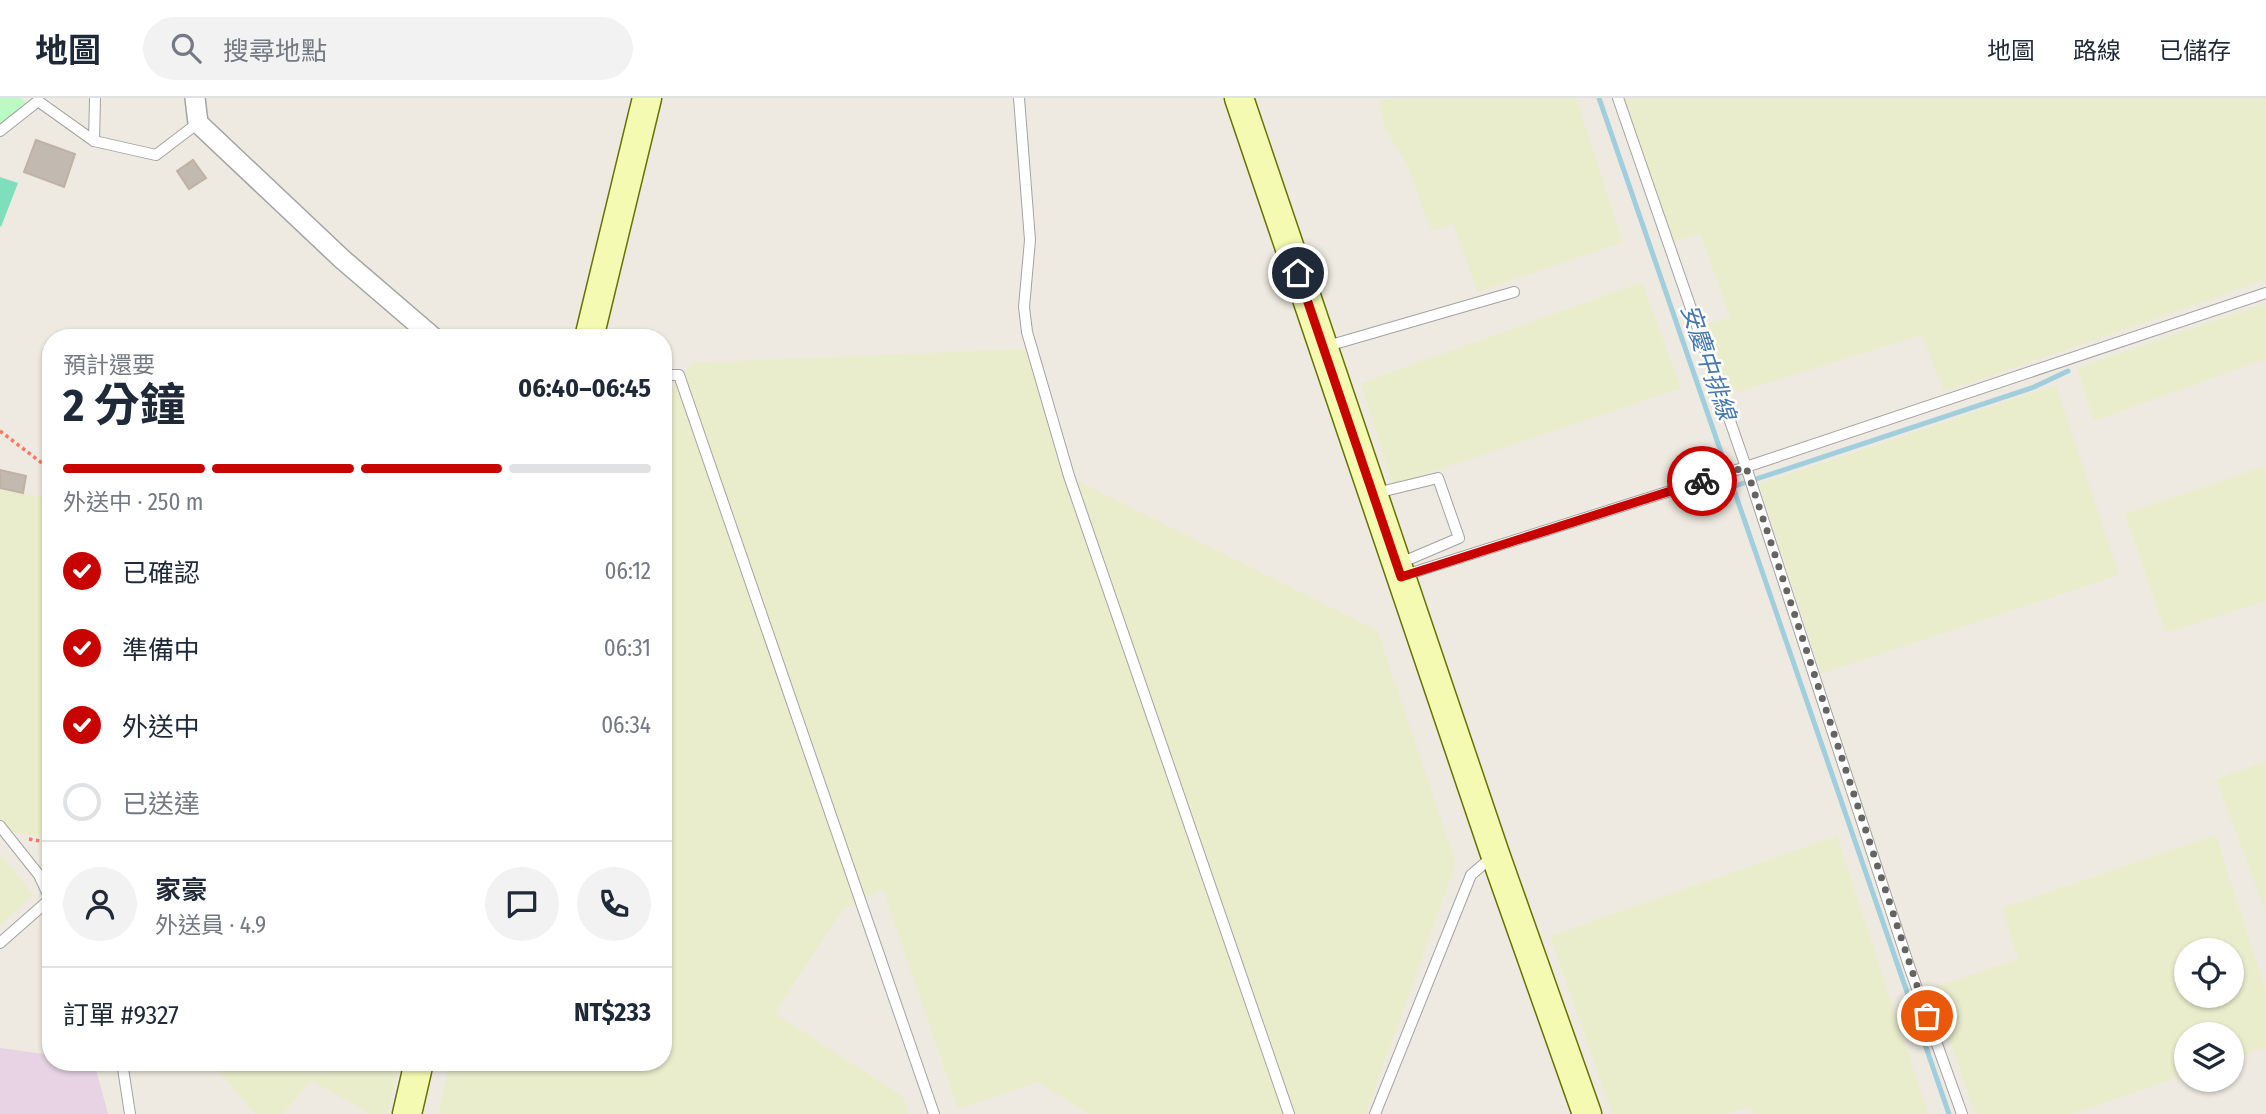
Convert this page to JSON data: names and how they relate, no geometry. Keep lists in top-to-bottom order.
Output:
{
  "water": ["安慶中排線"],
  "page": {
    "header": "地圖",
    "search": "搜尋地點",
    "nav": ["地圖", "路線", "已儲存"],
    "heading": ["2 分鐘", "預計還要", "06:40–06:45"],
    "panel": [
      "家豪",
      "外送員 · 4.9",
      "訂單 #9327",
      "NT$233"
    ],
    "bar": "外送中 · 250 m",
    "list": [
      ["已確認", "06:12"],
      ["準備中", "06:31"],
      ["外送中", "06:34"],
      "已送達"
    ]
  }
}
